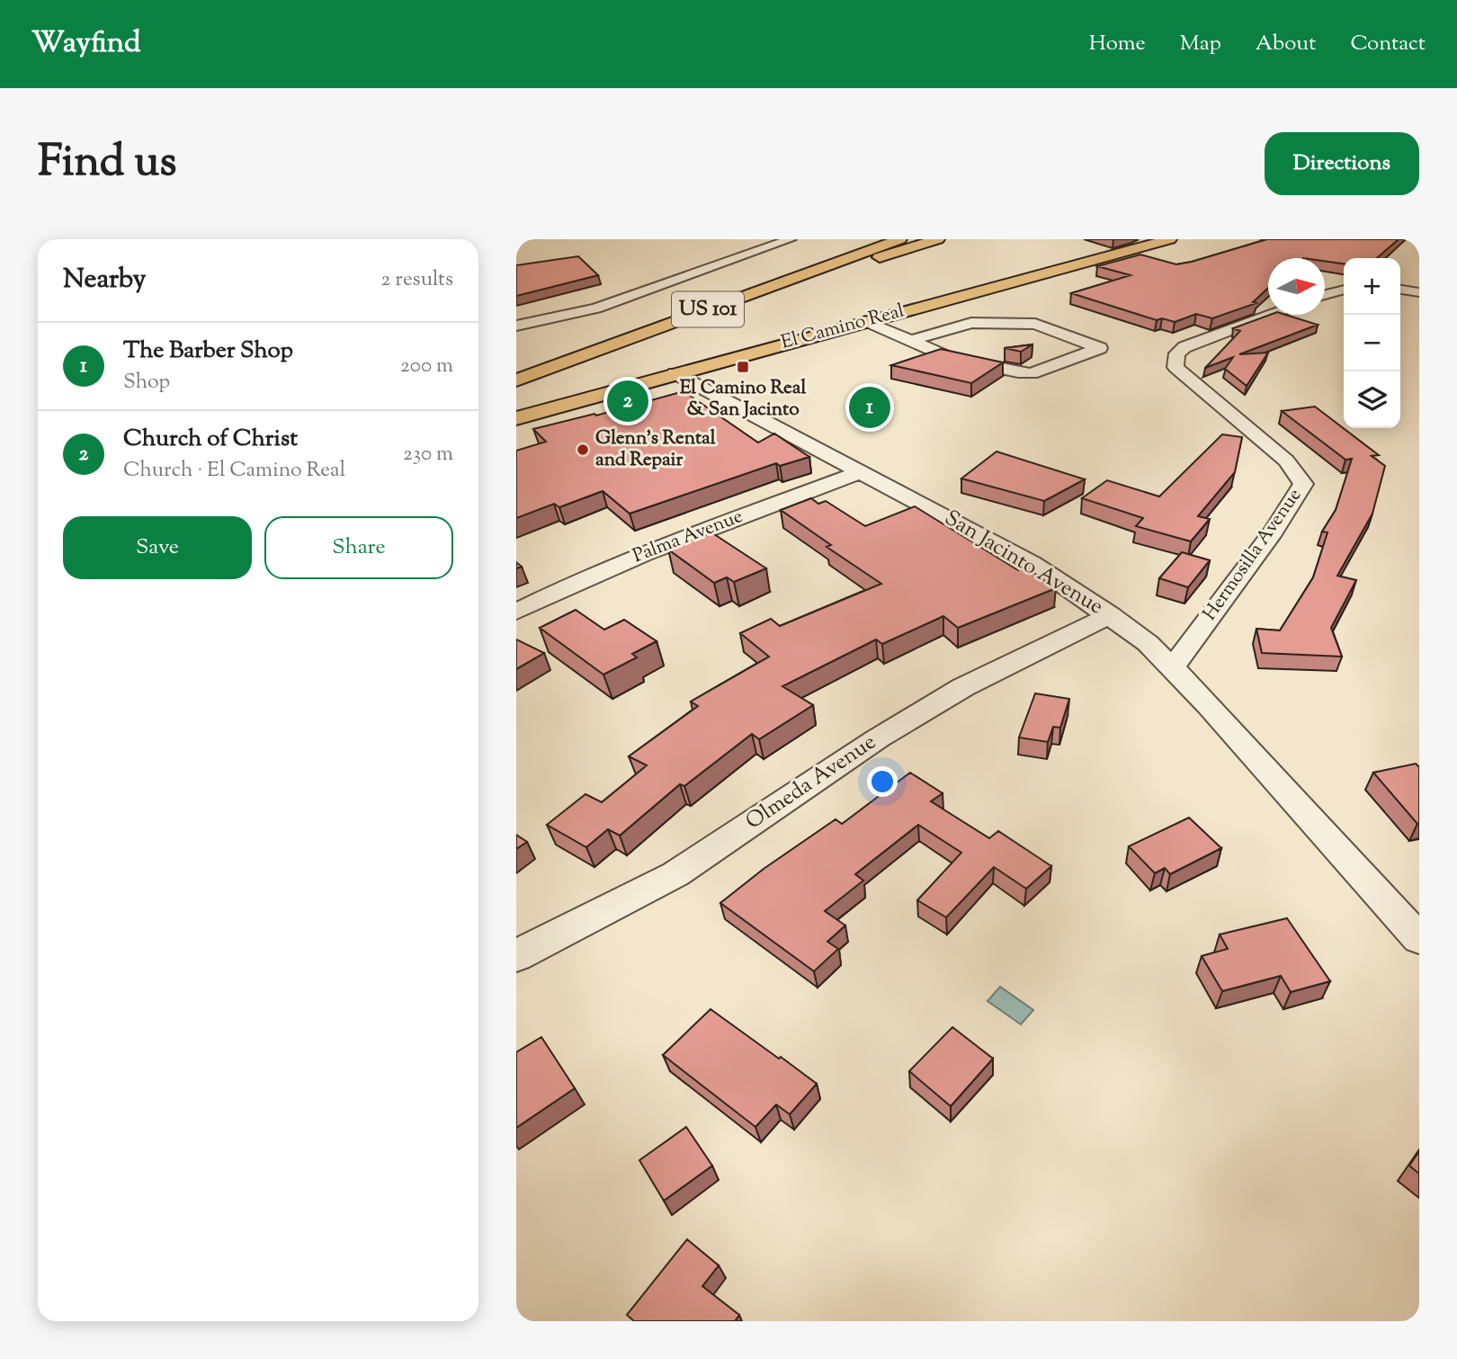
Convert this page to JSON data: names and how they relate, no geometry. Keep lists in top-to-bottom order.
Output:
{
  "streets": {
    "main road": ["US 101", "El Camino Real"],
    "street": [
      "Palma Avenue",
      "Hermosilla Avenue",
      "San Jacinto Avenue",
      "Olmeda Avenue"
    ]
  },
  "crossings": [
    ["El Camino Real", "San Jacinto Avenue"],
    ["Palma Avenue", "San Jacinto Avenue"],
    ["Hermosilla Avenue", "San Jacinto Avenue"],
    ["San Jacinto Avenue", "Olmeda Avenue"]
  ],
  "places": {
    "transit": ["El Camino Real & San Jacinto"],
    "other": ["Glenn's Rental and Repair"]
  },
  "north": "right",
  "page": {
    "header": "Wayfind",
    "nav": [
      "Home",
      "Map",
      "About",
      "Contact"
    ],
    "title": "Find us",
    "buttons": [
      "Directions",
      ["Save", "Share"]
    ],
    "heading": ["Nearby", "2 results"],
    "map_buttons": ["+", "−"],
    "list": [
      {
        "mark": "1",
        "name": "The Barber Shop",
        "note": "Shop",
        "value": "200 m"
      },
      {
        "mark": "2",
        "name": "Church of Christ",
        "note": "Church · El Camino Real",
        "value": "230 m"
      }
    ],
    "pins": ["2", "1"]
  }
}
